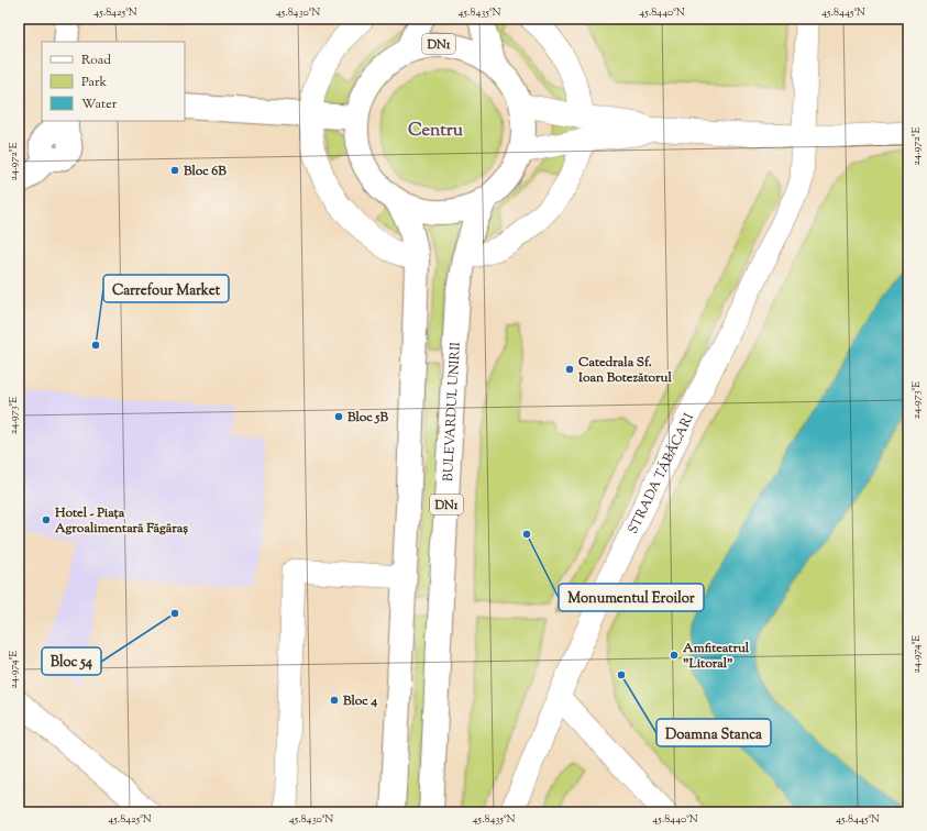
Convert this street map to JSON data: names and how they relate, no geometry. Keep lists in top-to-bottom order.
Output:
{
  "streets": {
    "main road": ["DN1", "BULEVARDUL UNIRII"],
    "street": ["STRADA TĂBĂCARI"]
  },
  "crossings": [
    ["DN1", "BULEVARDUL UNIRII"]
  ],
  "districts": ["Centru"],
  "places": [
    "Bloc 6B",
    "Carrefour Market",
    "Catedrala Sf. Ioan Botezătorul",
    "Bloc 5B",
    "Hotel - Piața Agroalimentară Făgăraș",
    "Monumentul Eroilor",
    "Bloc 54",
    "Amfiteatrul \"Litoral\"",
    "Doamna Stanca",
    "Bloc 4"
  ],
  "legend": ["Road", "Park", "Water"],
  "coordinates": [
    "45.8425°N",
    "45.8430°N",
    "45.8435°N",
    "45.8440°N",
    "45.8445°N",
    "24.972°E",
    "24.973°E",
    "24.974°E"
  ]
}
